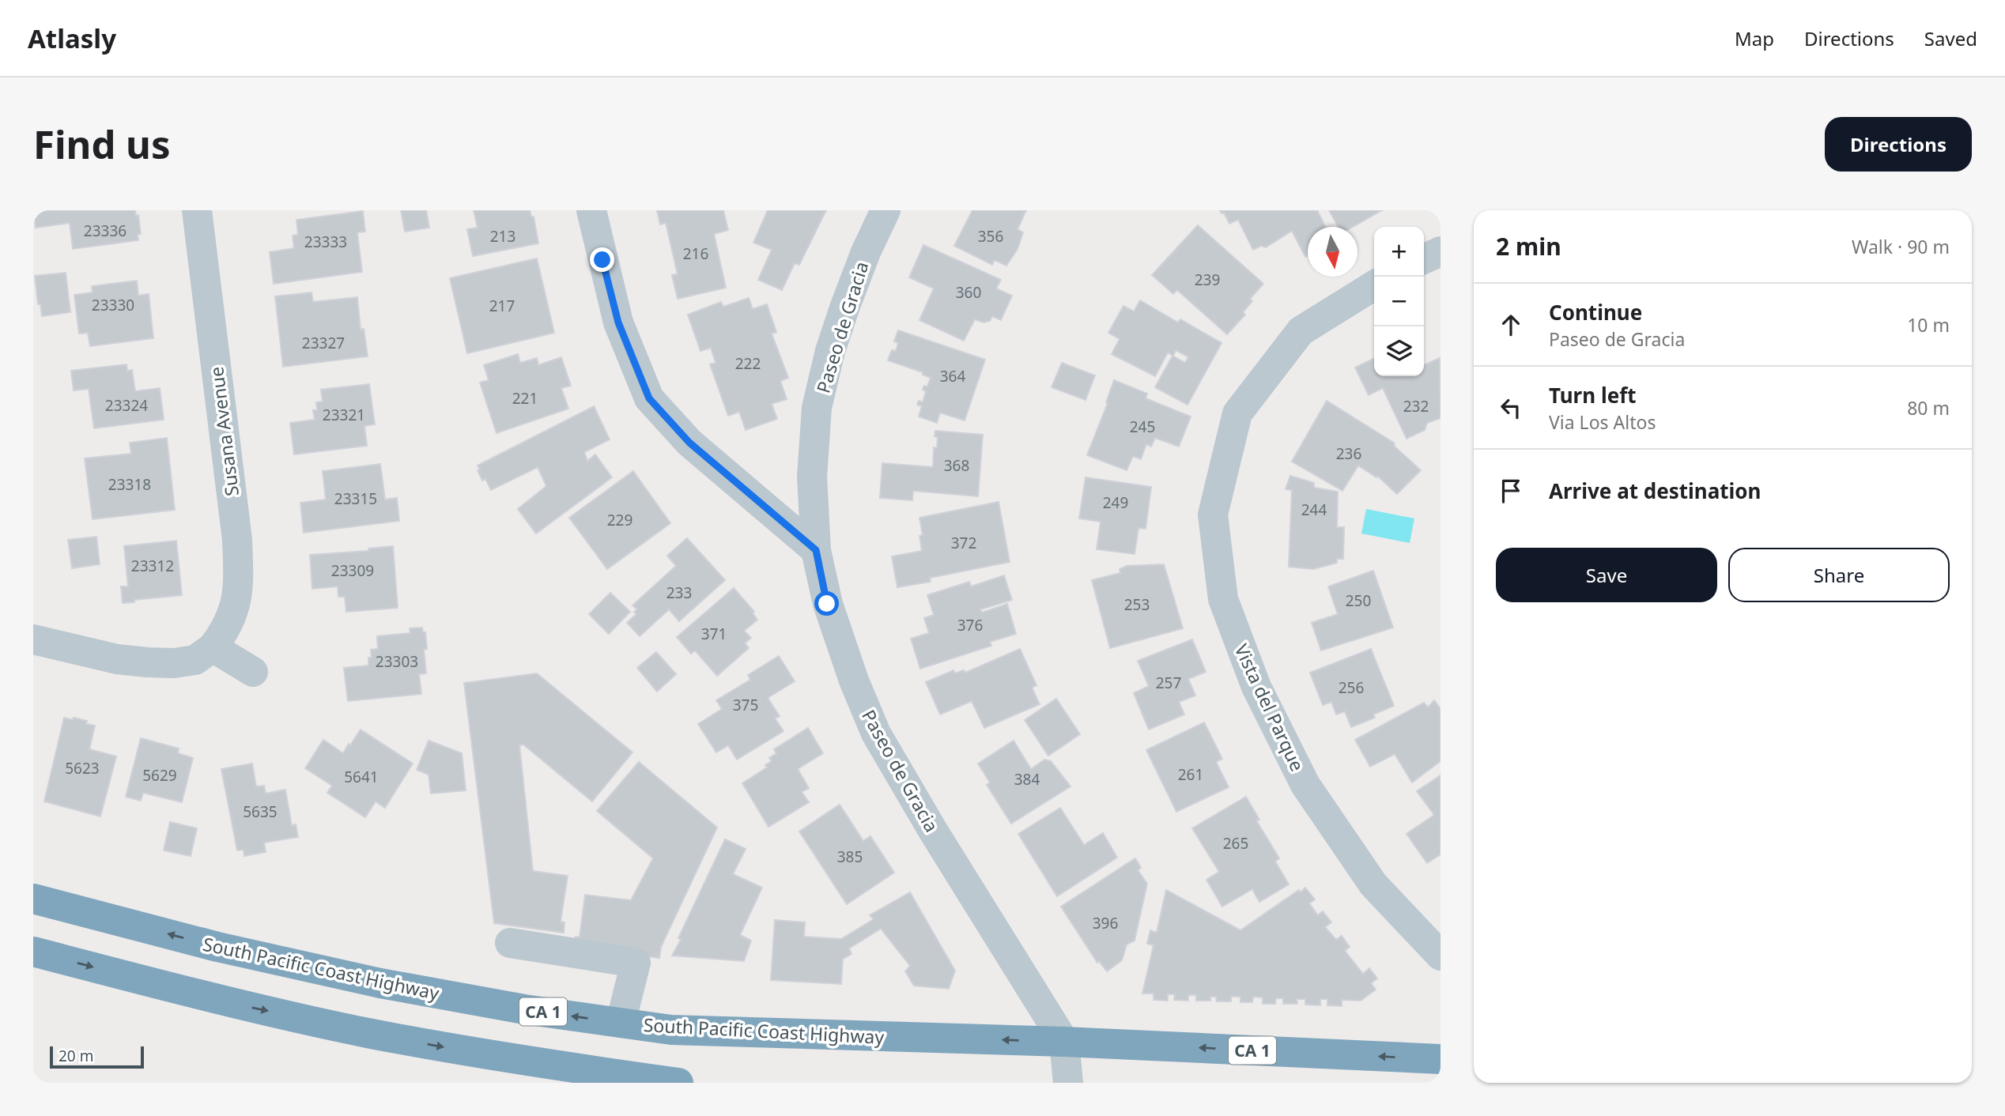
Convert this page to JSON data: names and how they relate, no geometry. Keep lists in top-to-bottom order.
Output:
{
  "streets": {
    "highway": ["South Pacific Coast Highway", "CA 1"],
    "street": ["Paseo de Gracia", "Susana Avenue", "Vista del Parque"]
  },
  "crossings": [
    ["Paseo de Gracia", "South Pacific Coast Highway"]
  ],
  "house_numbers": [
    "23336",
    "213",
    "356",
    "23333",
    "216",
    "239",
    "360",
    "23330",
    "217",
    "23327",
    "222",
    "364",
    "221",
    "23324",
    "232",
    "23321",
    "245",
    "236",
    "368",
    "23318",
    "23315",
    "249",
    "244",
    "229",
    "372",
    "23312",
    "23309",
    "233",
    "250",
    "253",
    "376",
    "371",
    "23303",
    "257",
    "256",
    "375",
    "5623",
    "261",
    "5629",
    "5641",
    "384",
    "5635",
    "265",
    "385",
    "396"
  ],
  "scale_bar": "20 m",
  "north": "bottom",
  "page": {
    "header": "Atlasly",
    "nav": ["Map", "Directions", "Saved"],
    "buttons": [
      "Directions",
      ["Save", "Share"]
    ],
    "title": "Find us",
    "heading": ["2 min", "Walk · 90 m"],
    "map_buttons": ["+", "−"],
    "list": [
      ["Continue", "Paseo de Gracia", "10 m"],
      ["Turn left", "Via Los Altos", "80 m"],
      "Arrive at destination"
    ],
    "scale": "20 m"
  }
}
